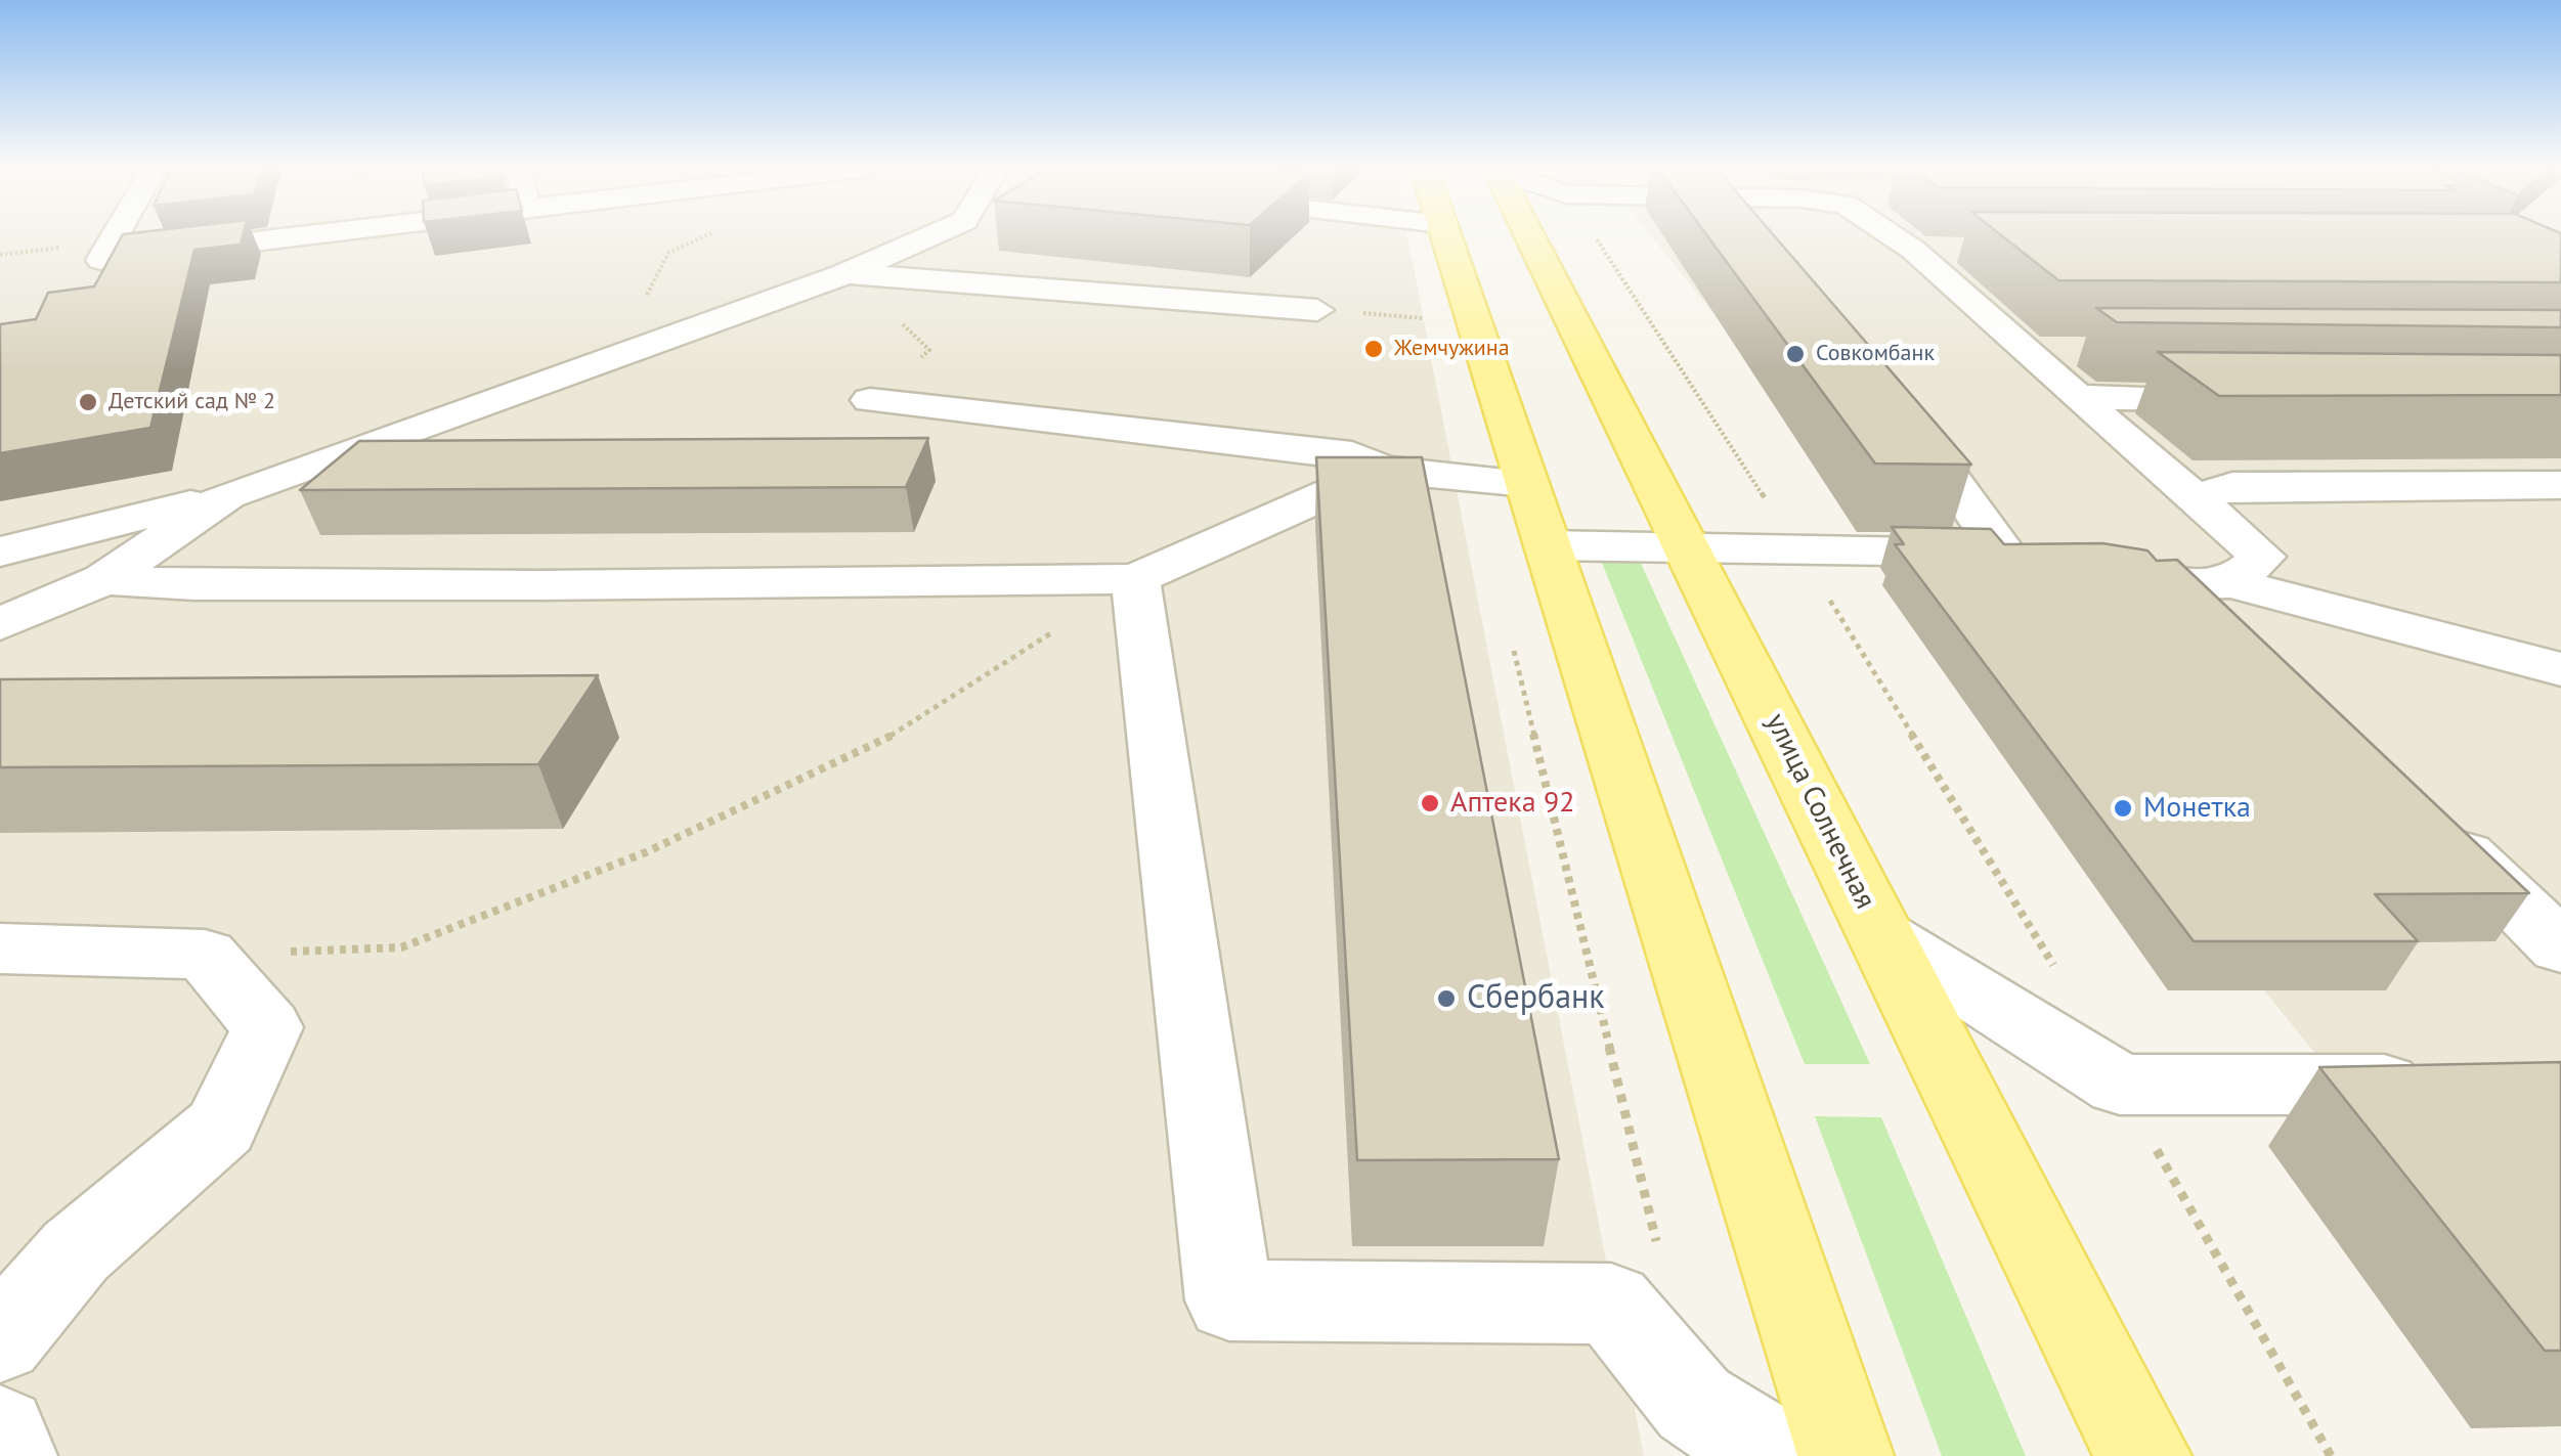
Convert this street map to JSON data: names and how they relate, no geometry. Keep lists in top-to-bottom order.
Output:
{
  "streets": {
    "main road": ["улица Солнечная"]
  },
  "places": [
    "Жемчужина",
    "Совкомбанк",
    "Детский сад № 2",
    "Аптека 92",
    "Монетка",
    "Сбербанк"
  ]
}
